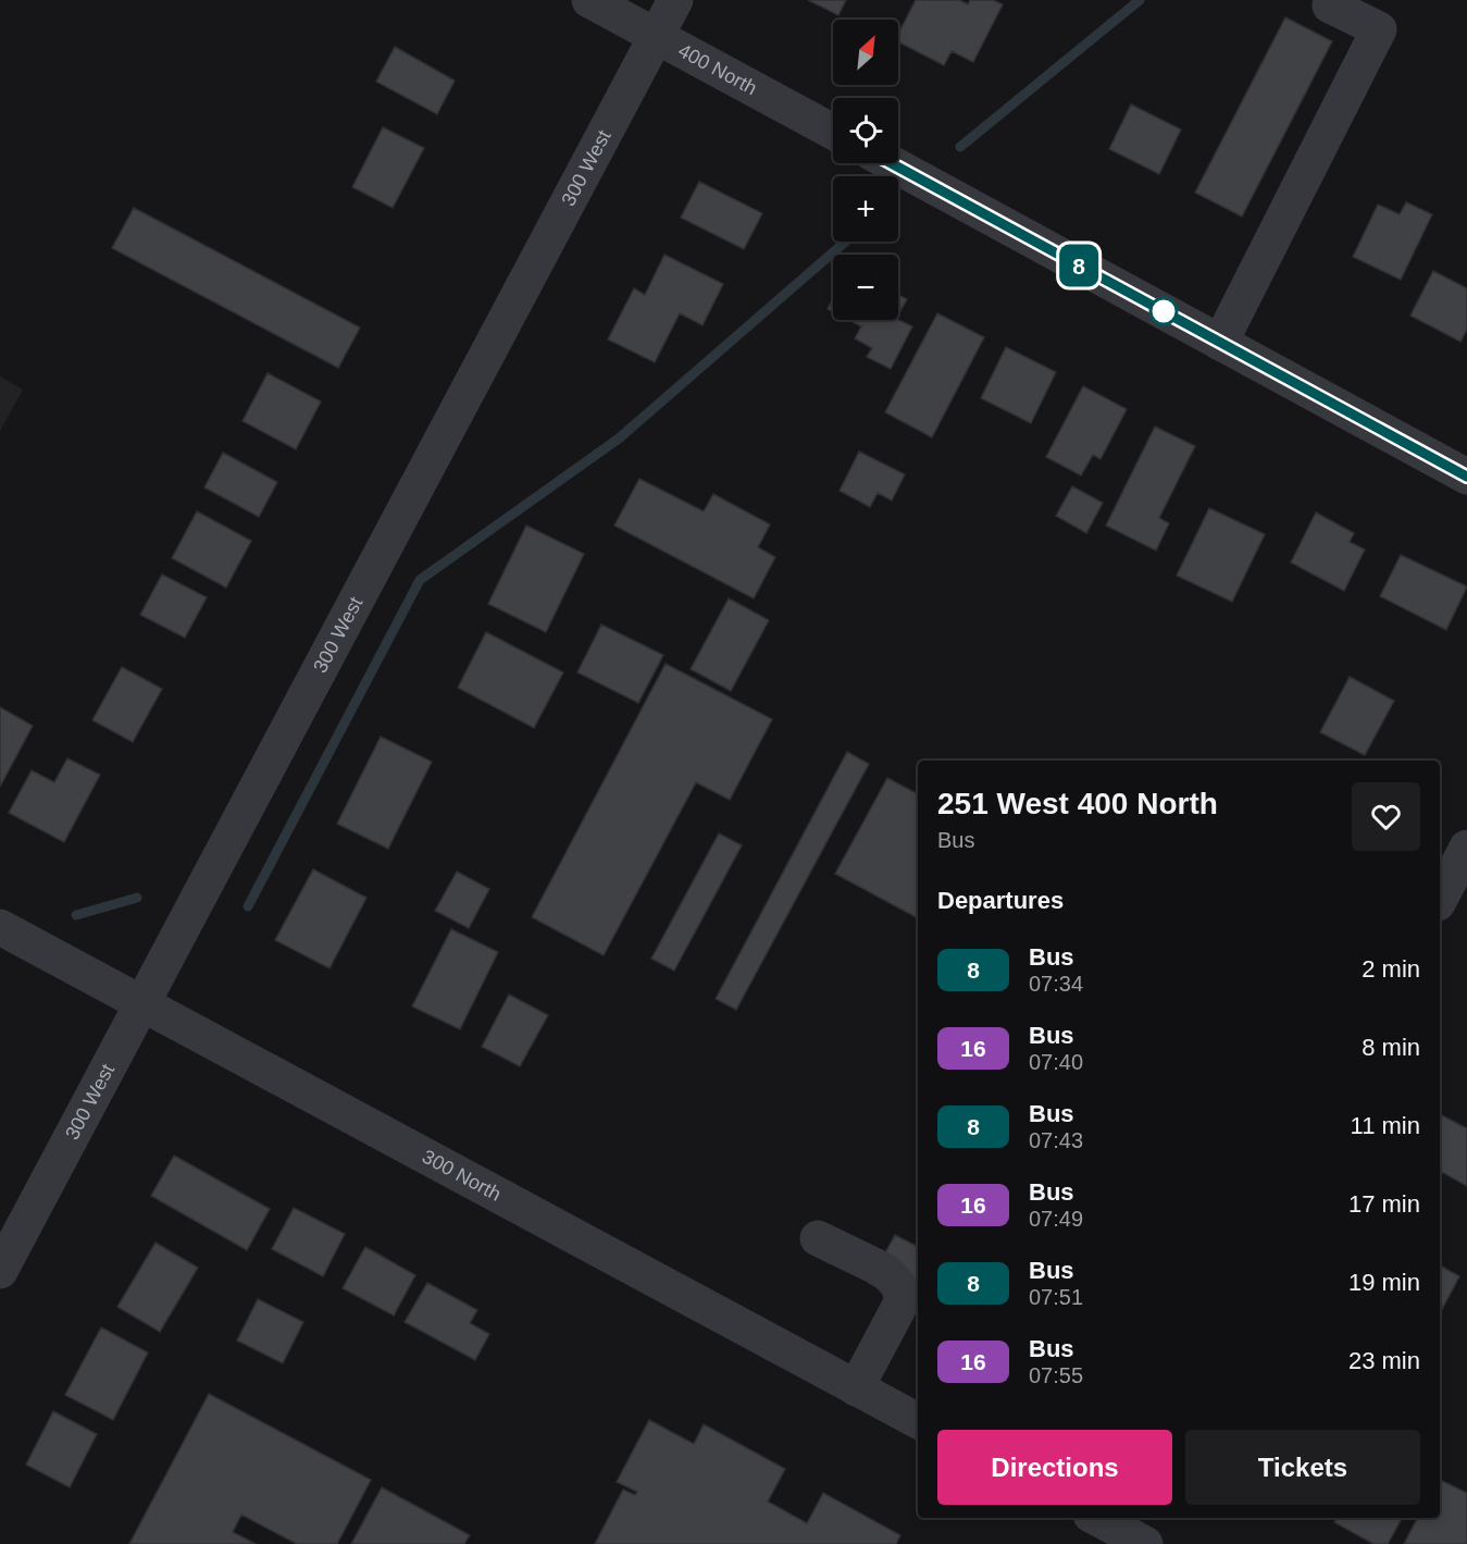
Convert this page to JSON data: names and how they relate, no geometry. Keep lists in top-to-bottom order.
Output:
{
  "streets": {
    "street": ["400 North", "300 West", "300 North"]
  },
  "crossings": [
    ["400 North", "300 West"],
    ["300 West", "300 North"]
  ],
  "lines": ["bus line 8"],
  "north": "top right",
  "page": {
    "on_map": "8",
    "map_buttons": ["+", "−"],
    "heading": [
      ["251 West 400 North", "Bus"],
      "Departures"
    ],
    "list": [
      {
        "mark": "8",
        "name": "Bus",
        "note": "07:34",
        "value": "2 min"
      },
      {
        "mark": "16",
        "name": "Bus",
        "note": "07:40",
        "value": "8 min"
      },
      {
        "mark": "8",
        "name": "Bus",
        "note": "07:43",
        "value": "11 min"
      },
      {
        "mark": "16",
        "name": "Bus",
        "note": "07:49",
        "value": "17 min"
      },
      {
        "mark": "8",
        "name": "Bus",
        "note": "07:51",
        "value": "19 min"
      },
      {
        "mark": "16",
        "name": "Bus",
        "note": "07:55",
        "value": "23 min"
      }
    ],
    "buttons": ["Directions", "Tickets"]
  }
}
